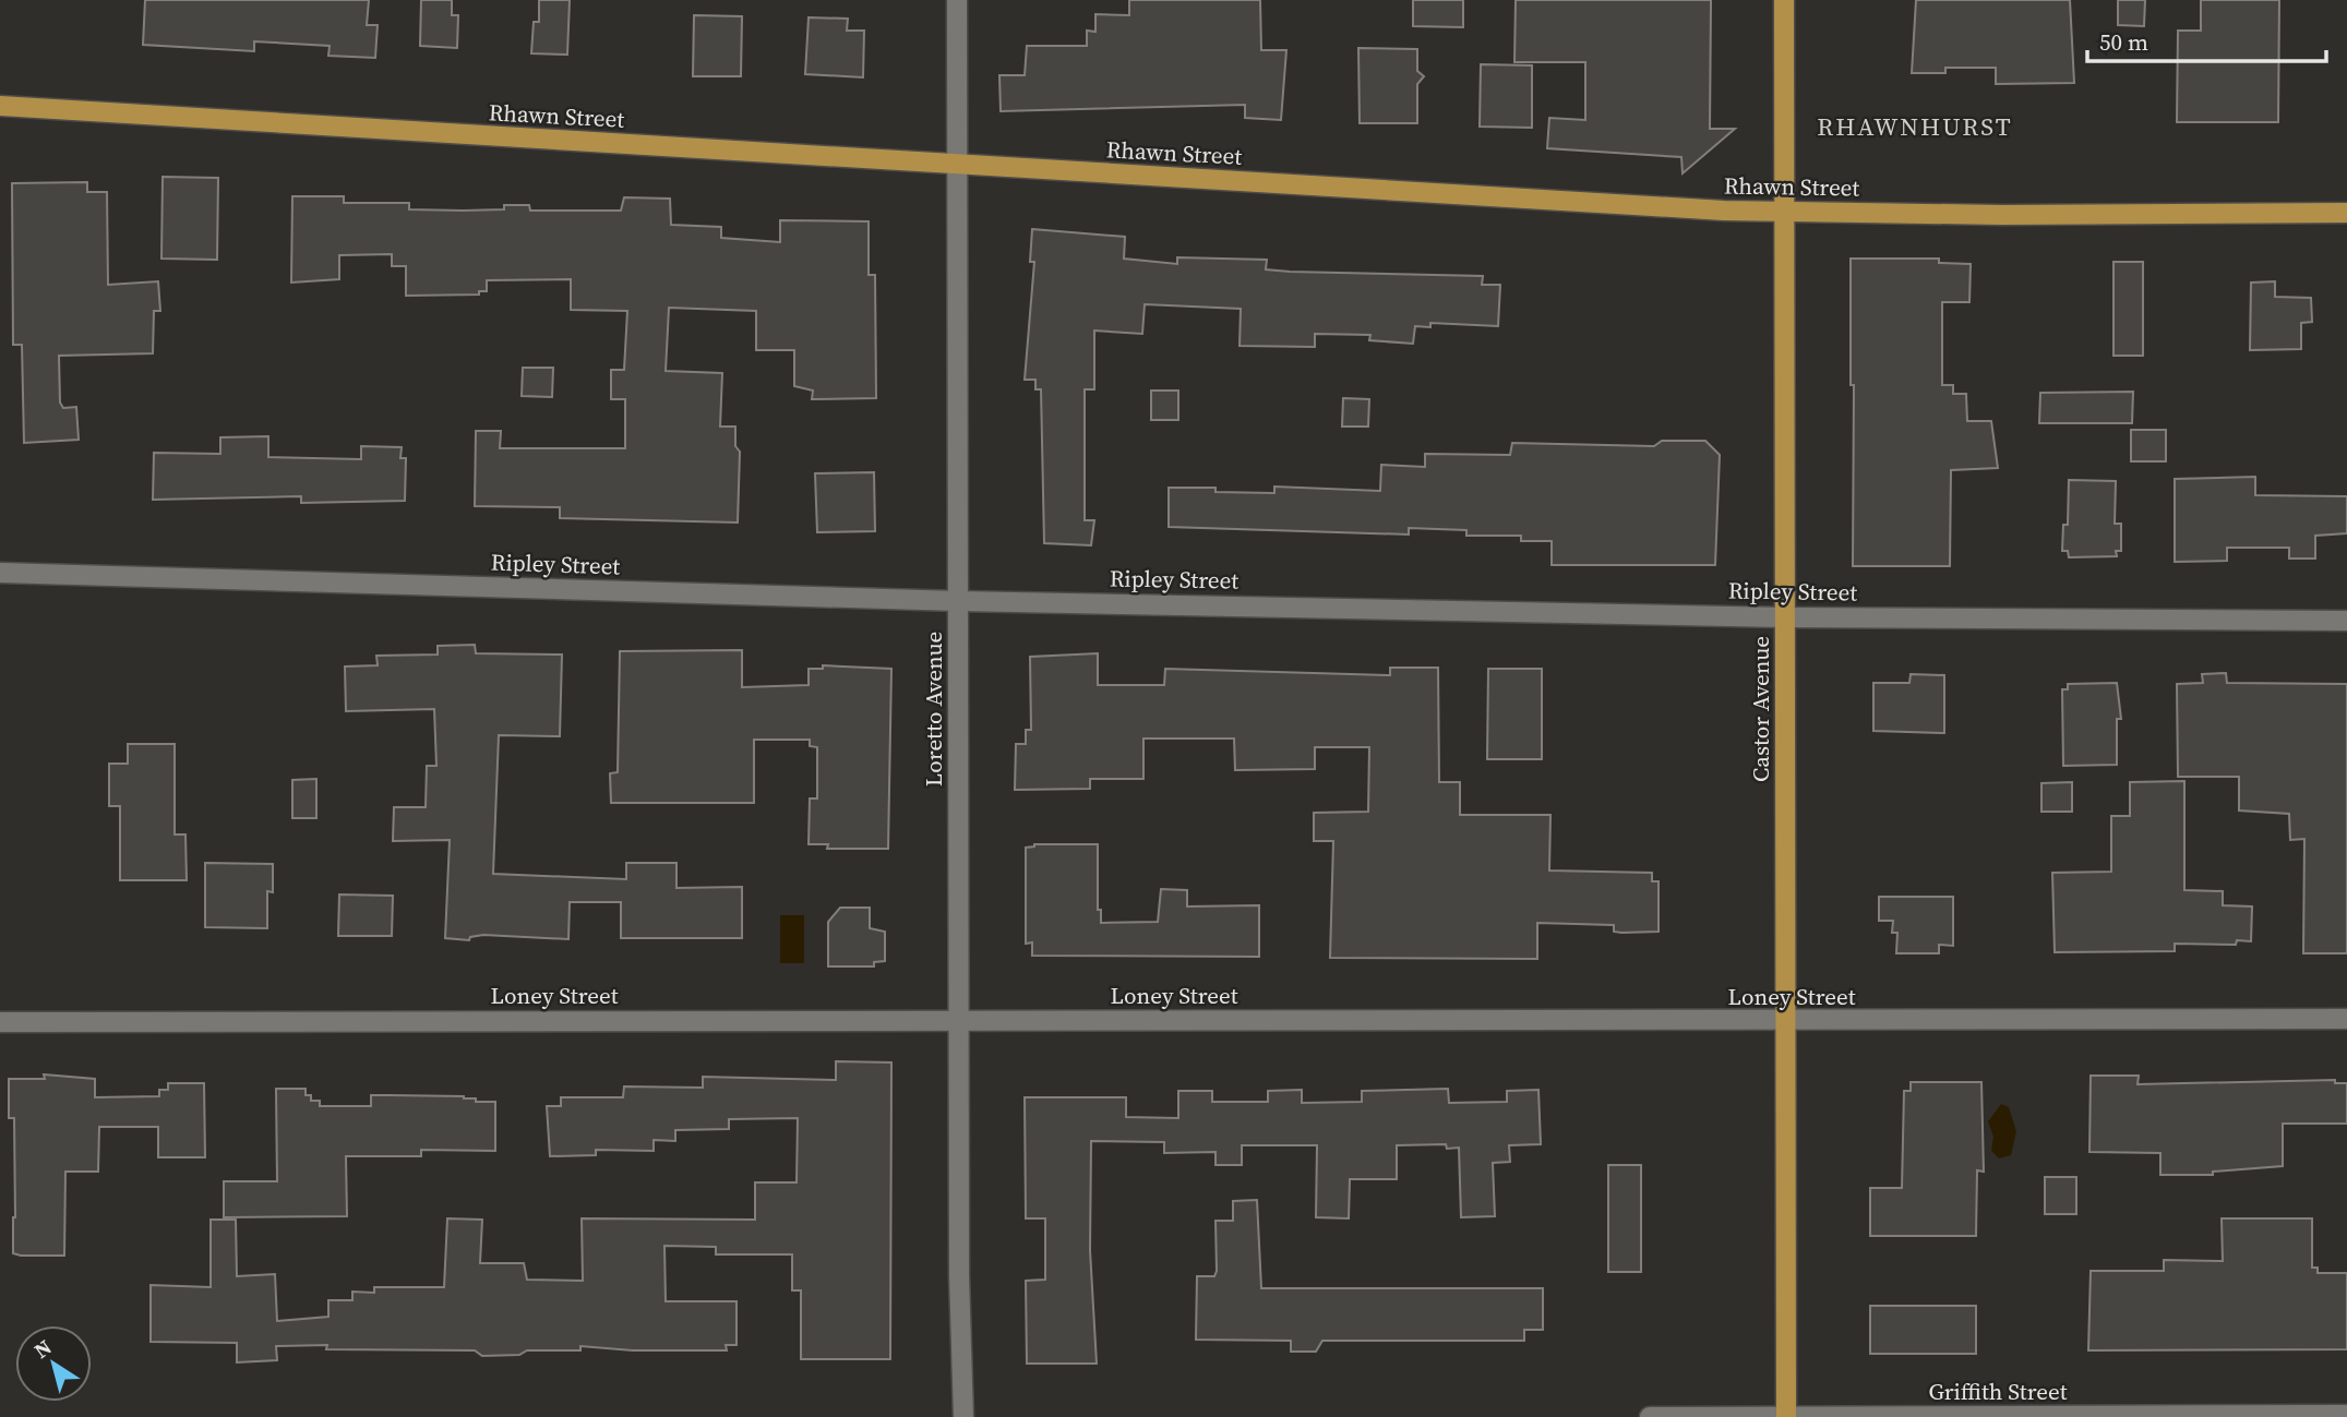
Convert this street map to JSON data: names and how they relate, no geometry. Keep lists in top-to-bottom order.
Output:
{
  "streets": {
    "main road": ["Rhawn Street", "Castor Avenue"],
    "street": [
      "Ripley Street",
      "Loretto Avenue",
      "Loney Street",
      "Griffith Street"
    ]
  },
  "crossings": [
    ["Rhawn Street", "Loretto Avenue"],
    ["Rhawn Street", "Castor Avenue"],
    ["Ripley Street", "Loretto Avenue"],
    ["Ripley Street", "Castor Avenue"],
    ["Loretto Avenue", "Loney Street"],
    ["Castor Avenue", "Loney Street"],
    ["Castor Avenue", "Griffith Street"]
  ],
  "districts": ["RHAWNHURST"],
  "scale_bar": "50 m",
  "north": "top left"
}
